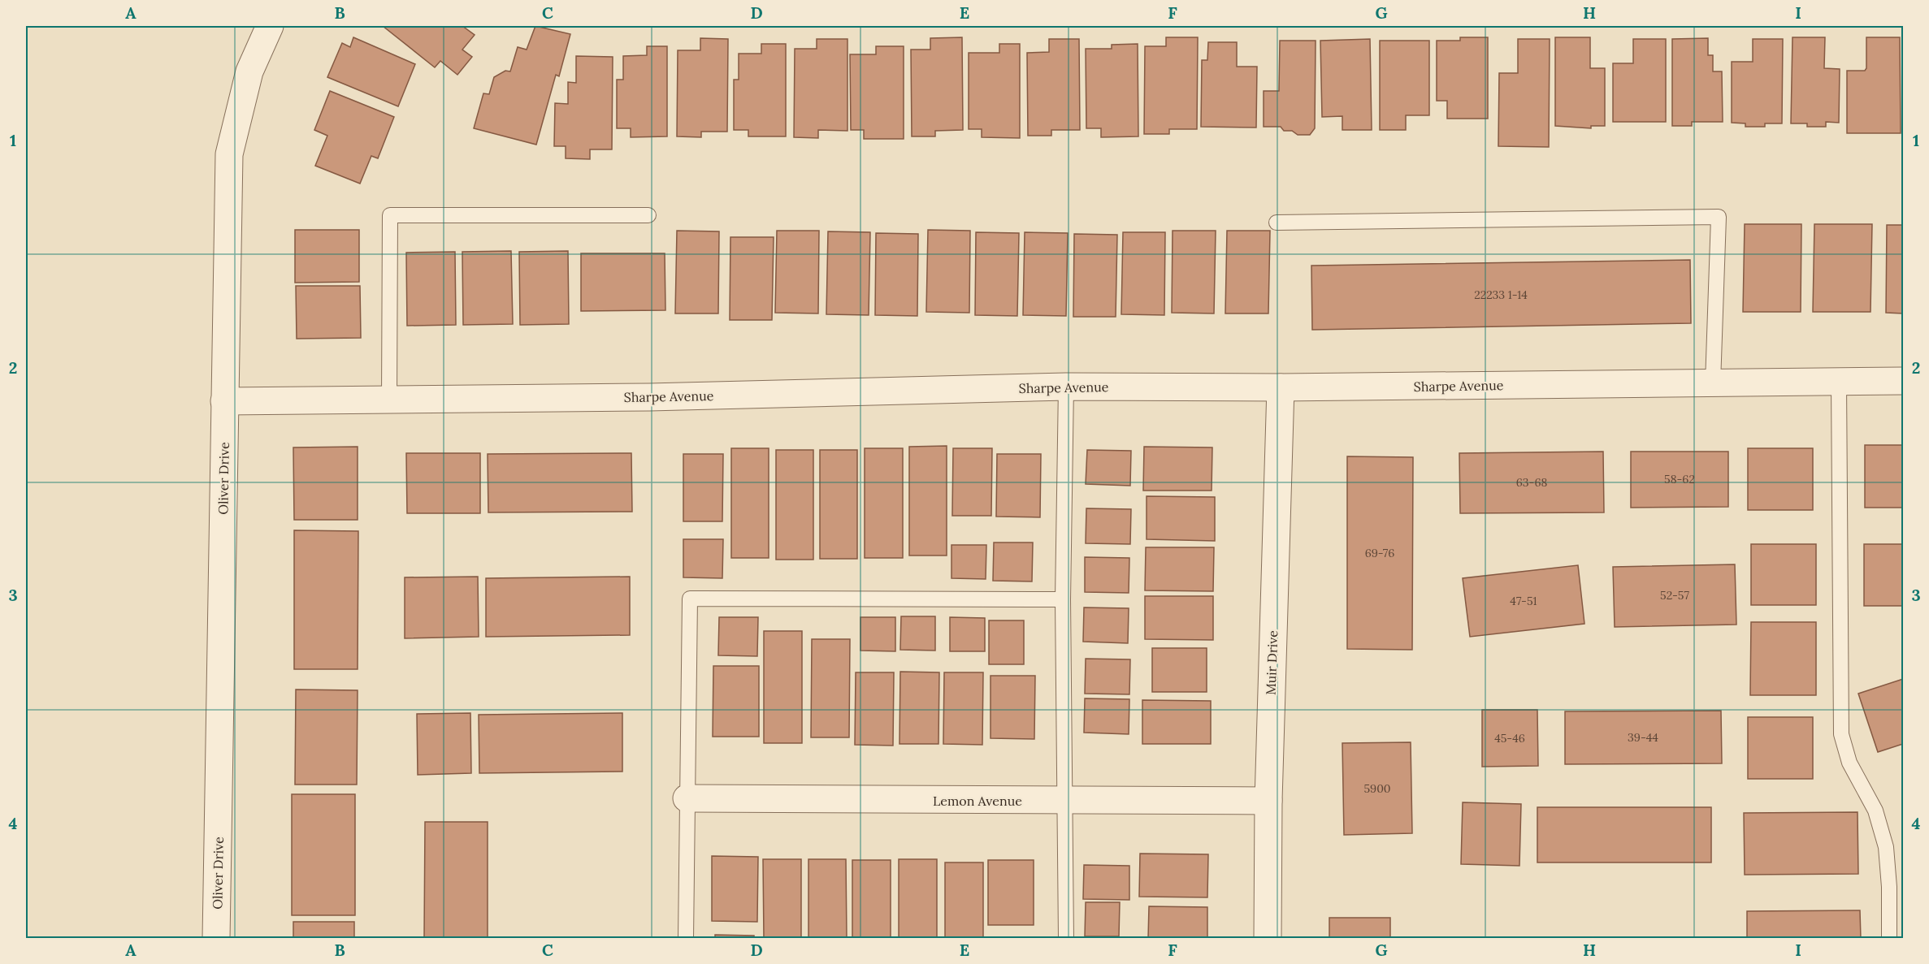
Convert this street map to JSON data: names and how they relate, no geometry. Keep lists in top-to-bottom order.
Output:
{
  "streets": {
    "street": [
      "Sharpe Avenue",
      "Oliver Drive",
      "Muir Drive",
      "Lemon Avenue"
    ]
  },
  "crossings": [
    ["Sharpe Avenue", "Oliver Drive"],
    ["Sharpe Avenue", "Muir Drive"],
    ["Muir Drive", "Lemon Avenue"]
  ],
  "house_numbers": [
    "22233 1-14",
    "58-62",
    "63-68",
    "69-76",
    "52-57",
    "47-51",
    "39-44",
    "45-46",
    "5900"
  ],
  "grid": {
    "columns": [
      "A",
      "B",
      "C",
      "D",
      "E",
      "F",
      "G",
      "H",
      "I"
    ],
    "rows": [
      "1",
      "2",
      "3",
      "4"
    ]
  }
}
